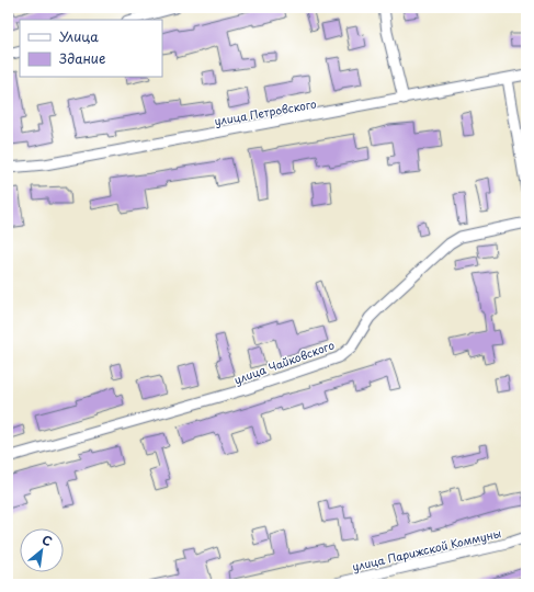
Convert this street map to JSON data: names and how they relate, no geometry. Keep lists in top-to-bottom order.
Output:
{
  "streets": {
    "street": ["улица Петровского", "улица Чайковского", "улица Парижской Коммуны"]
  },
  "legend": ["Улица", "Здание"],
  "north": "top right"
}
